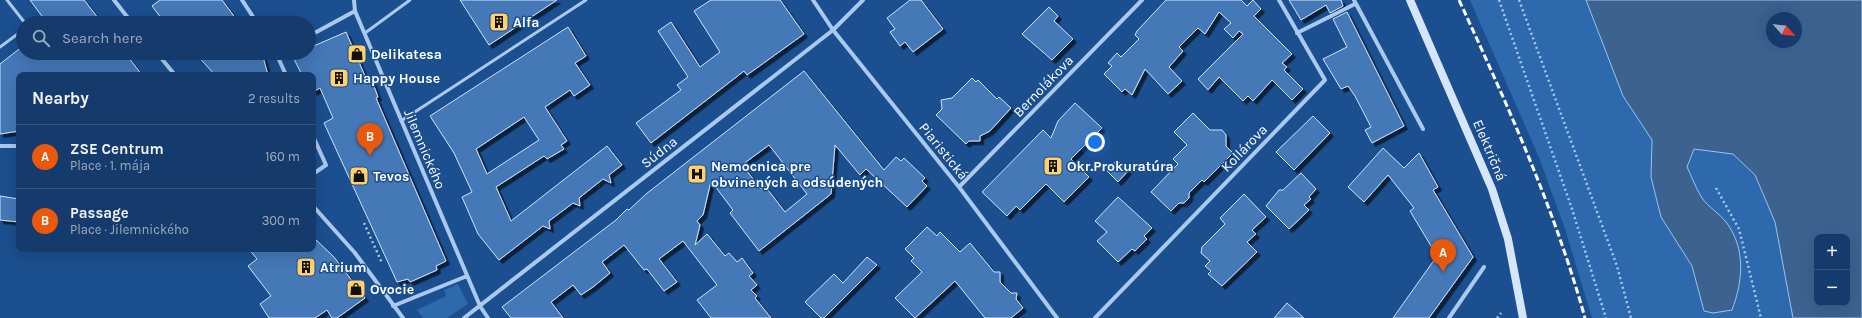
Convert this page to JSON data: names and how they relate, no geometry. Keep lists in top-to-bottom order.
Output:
{
  "streets": {
    "main road": ["Električná"],
    "street": [
      "Bernolákova",
      "Kollárova",
      "Jilemnického",
      "Piaristická",
      "Súdna"
    ]
  },
  "crossings": [
    ["Bernolákova", "Piaristická"],
    ["Jilemnického", "Súdna"],
    ["Piaristická", "Súdna"]
  ],
  "places": {
    "building": [
      "Alfa",
      "Happy House",
      "Okr.Prokuratúra",
      "Atrium"
    ],
    "shop": ["Delikatesa", "Tevos", "Ovocie"],
    "hospital": ["Nemocnica pre obvinených a odsúdených"]
  },
  "north": "bottom right",
  "page": {
    "search": "Search here",
    "heading": ["Nearby", "2 results"],
    "pins": ["B", "A"],
    "list": [
      {
        "mark": "A",
        "name": "ZSE Centrum",
        "note": "Place · 1. mája",
        "value": "160 m"
      },
      {
        "mark": "B",
        "name": "Passage",
        "note": "Place · Jilemnického",
        "value": "300 m"
      }
    ],
    "map_buttons": ["+", "−"]
  }
}
